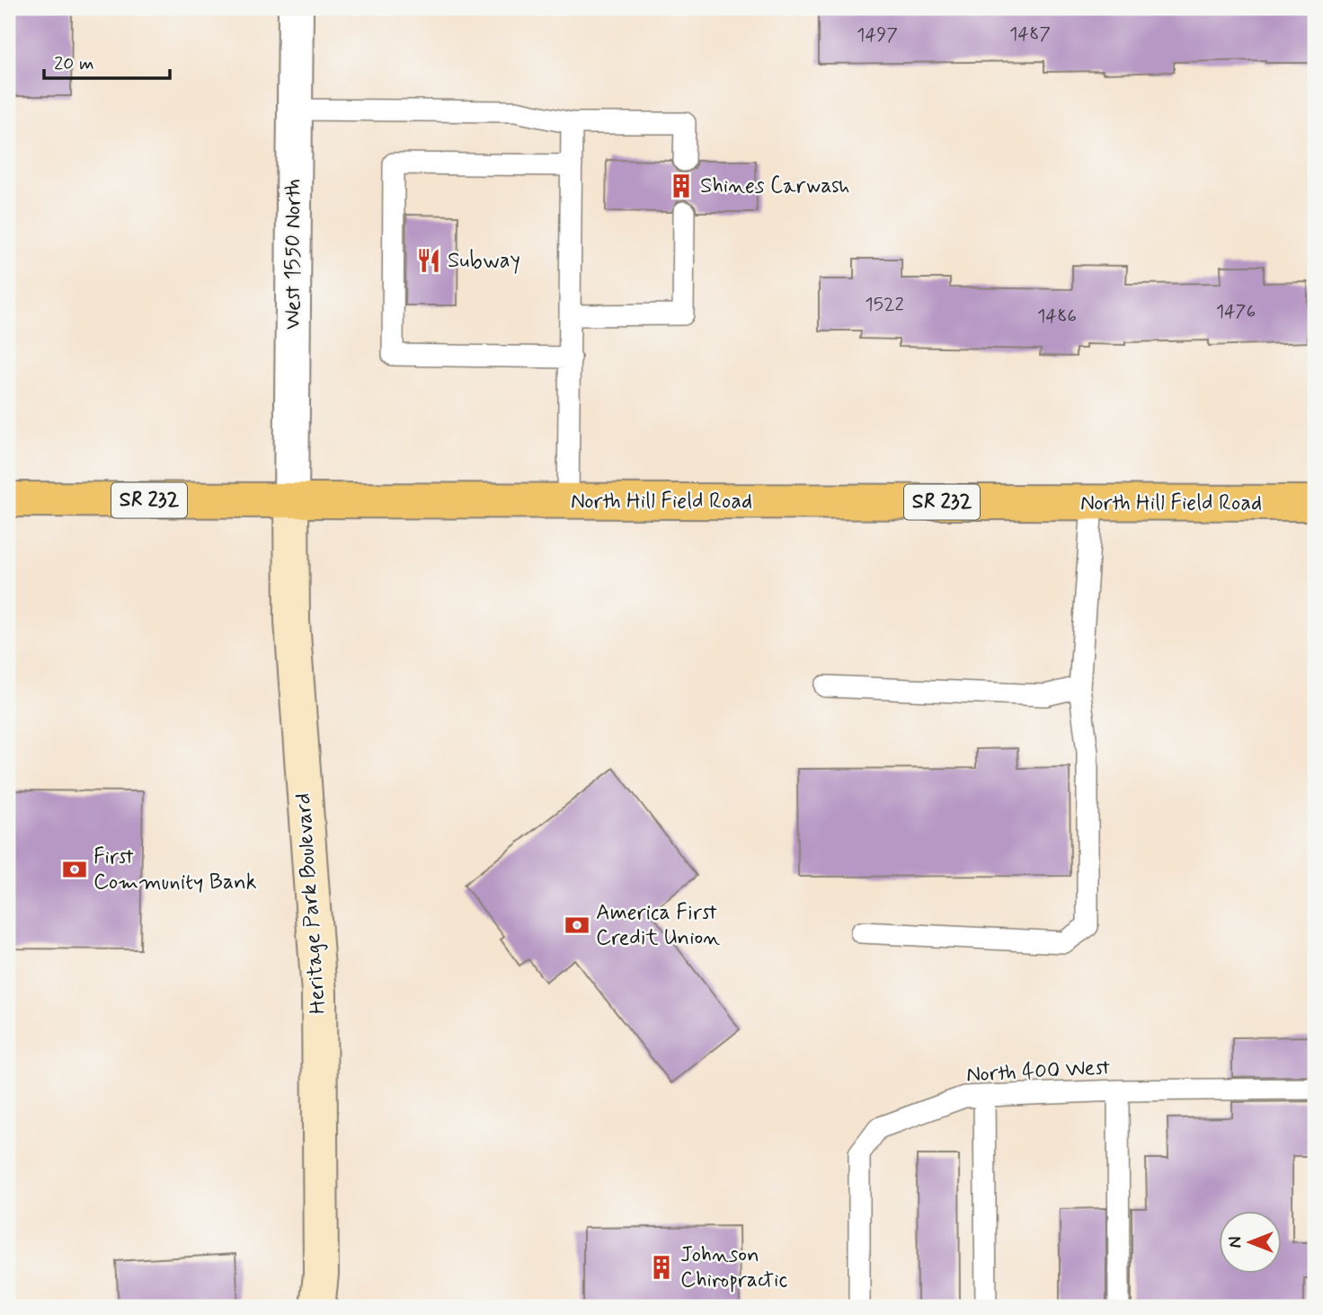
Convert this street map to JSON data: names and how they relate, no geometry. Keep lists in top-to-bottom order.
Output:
{
  "streets": {
    "main road": ["SR 232", "North Hill Field Road"],
    "street": ["West 1550 North", "Heritage Park Boulevard"],
    "lane": ["North 400 West"]
  },
  "crossings": [
    ["West 1550 North", "North Hill Field Road"],
    ["West 1550 North", "Heritage Park Boulevard"],
    ["North Hill Field Road", "Heritage Park Boulevard"]
  ],
  "places": {
    "building": ["Shines Carwash", "Johnson Chiropractic"],
    "restaurant": ["Subway"],
    "bank": ["First Community Bank", "America First Credit Union"]
  },
  "house_numbers": [
    "1487",
    "1497",
    "1522",
    "1476",
    "1486"
  ],
  "scale_bar": "20 m",
  "north": "left"
}
